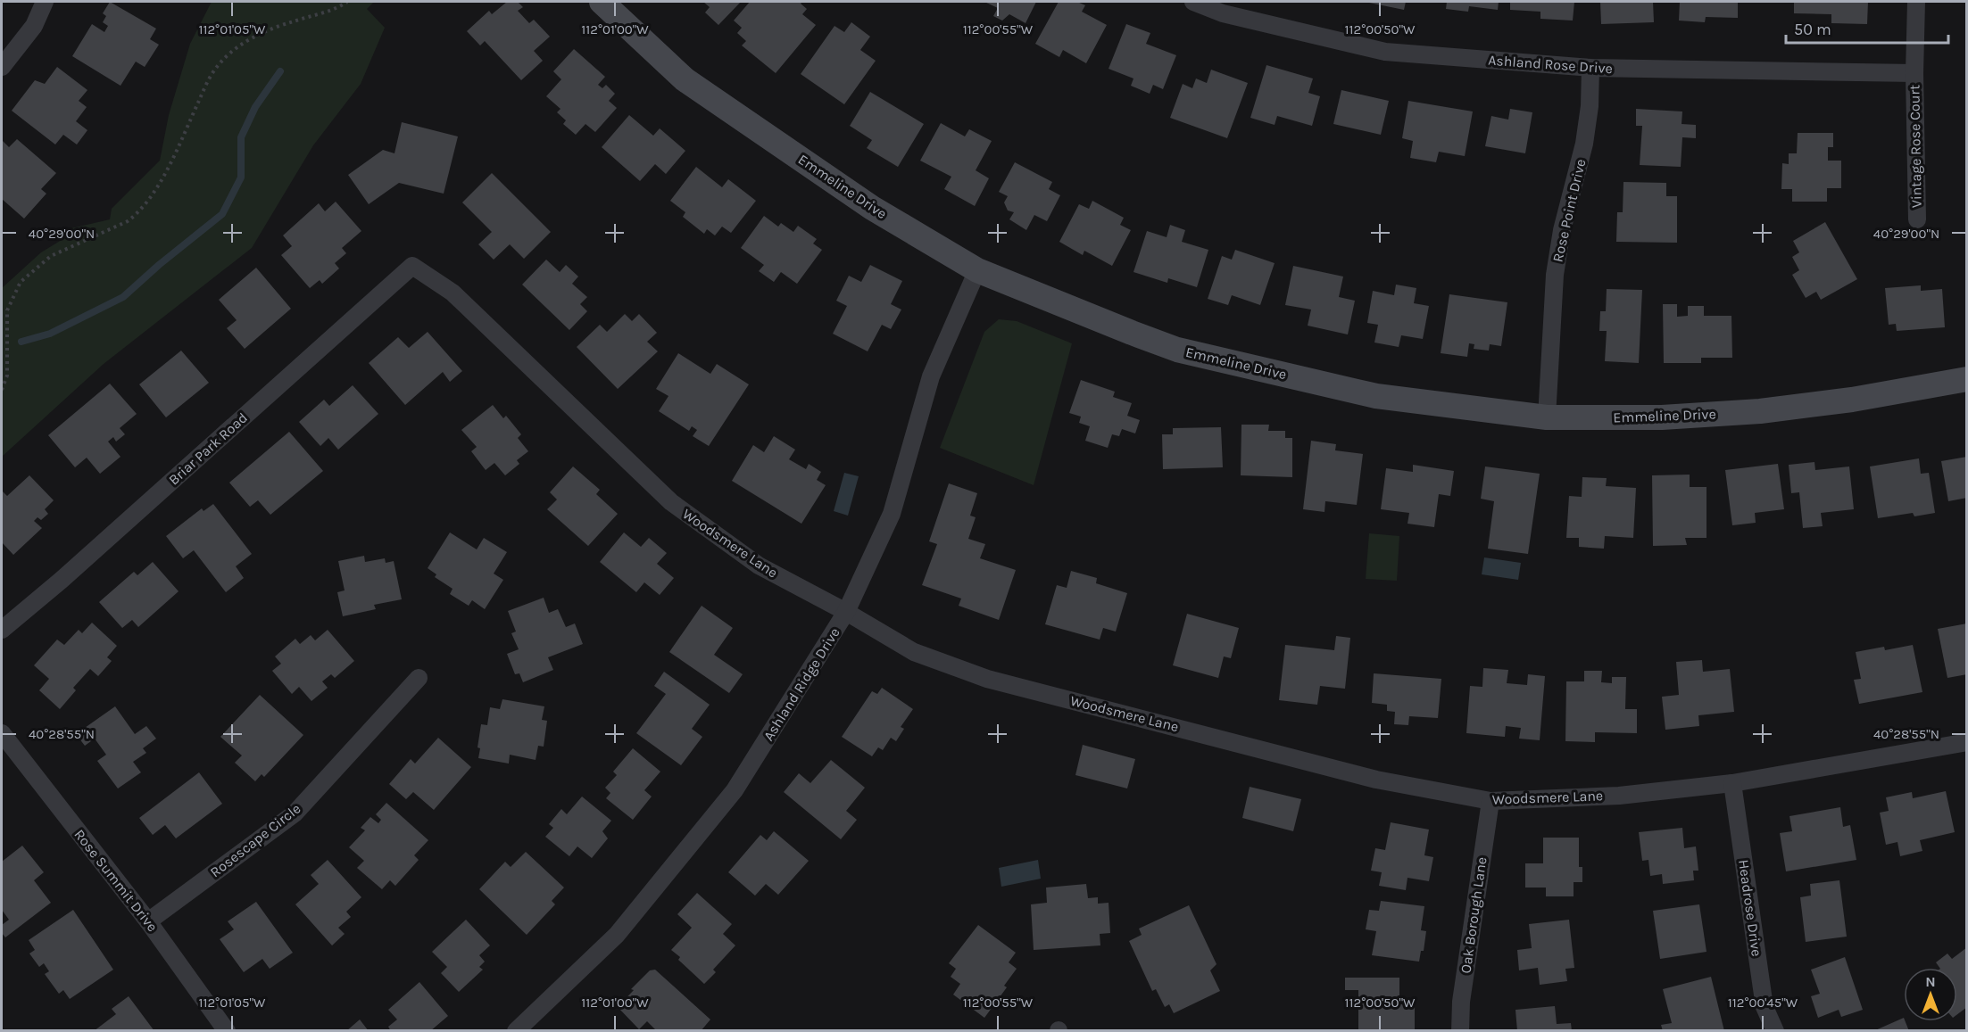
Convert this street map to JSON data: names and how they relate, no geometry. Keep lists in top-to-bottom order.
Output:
{
  "streets": {
    "street": [
      "Ashland Rose Drive",
      "Vintage Rose Court",
      "Emmeline Drive",
      "Rose Point Drive",
      "Briar Park Road",
      "Woodsmere Lane",
      "Ashland Ridge Drive",
      "Rosescape Circle",
      "Rose Summit Drive",
      "Headrose Drive",
      "Oak Borough Lane"
    ]
  },
  "crossings": [
    ["Ashland Rose Drive", "Vintage Rose Court"],
    ["Ashland Rose Drive", "Rose Point Drive"],
    ["Emmeline Drive", "Rose Point Drive"],
    ["Emmeline Drive", "Ashland Ridge Drive"],
    ["Briar Park Road", "Woodsmere Lane"],
    ["Woodsmere Lane", "Ashland Ridge Drive"],
    ["Woodsmere Lane", "Headrose Drive"],
    ["Woodsmere Lane", "Oak Borough Lane"],
    ["Rosescape Circle", "Rose Summit Drive"]
  ],
  "scale_bar": "50 m",
  "north": "top",
  "coordinates": [
    "112°01'05\"W",
    "112°01'00\"W",
    "112°00'55\"W",
    "112°00'50\"W",
    "40°29'00\"N",
    "40°28'55\"N",
    "112°00'45\"W"
  ]
}
